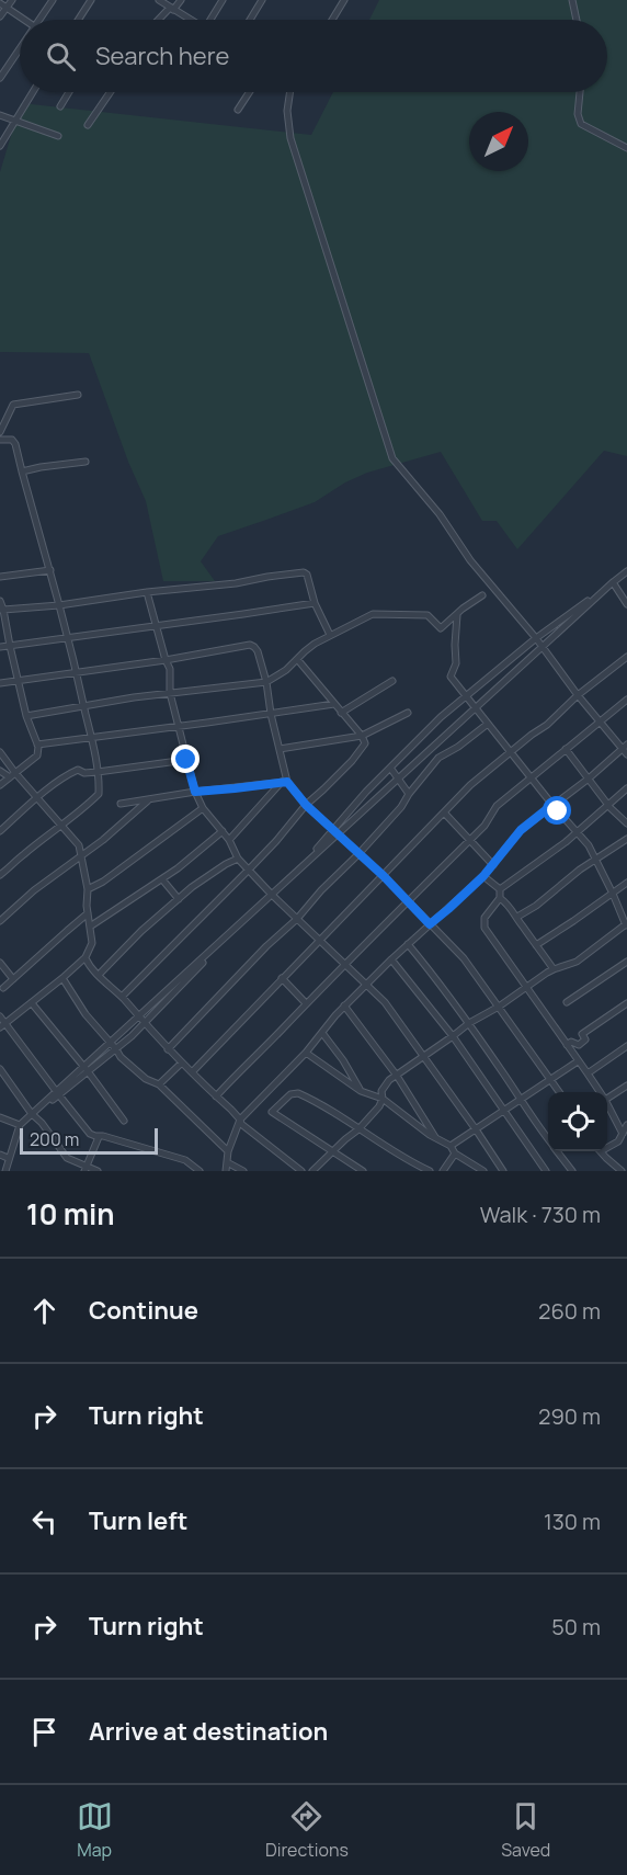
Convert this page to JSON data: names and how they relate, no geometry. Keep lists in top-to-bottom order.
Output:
{
  "scale_bar": "200 m",
  "north": "top right",
  "page": {
    "search": "Search here",
    "scale": "200 m",
    "heading": ["10 min", "Walk · 730 m"],
    "list": [
      ["Continue", "260 m"],
      ["Turn right", "290 m"],
      ["Turn left", "130 m"],
      ["Turn right", "50 m"],
      "Arrive at destination"
    ],
    "nav": ["Map", "Directions", "Saved"]
  }
}
